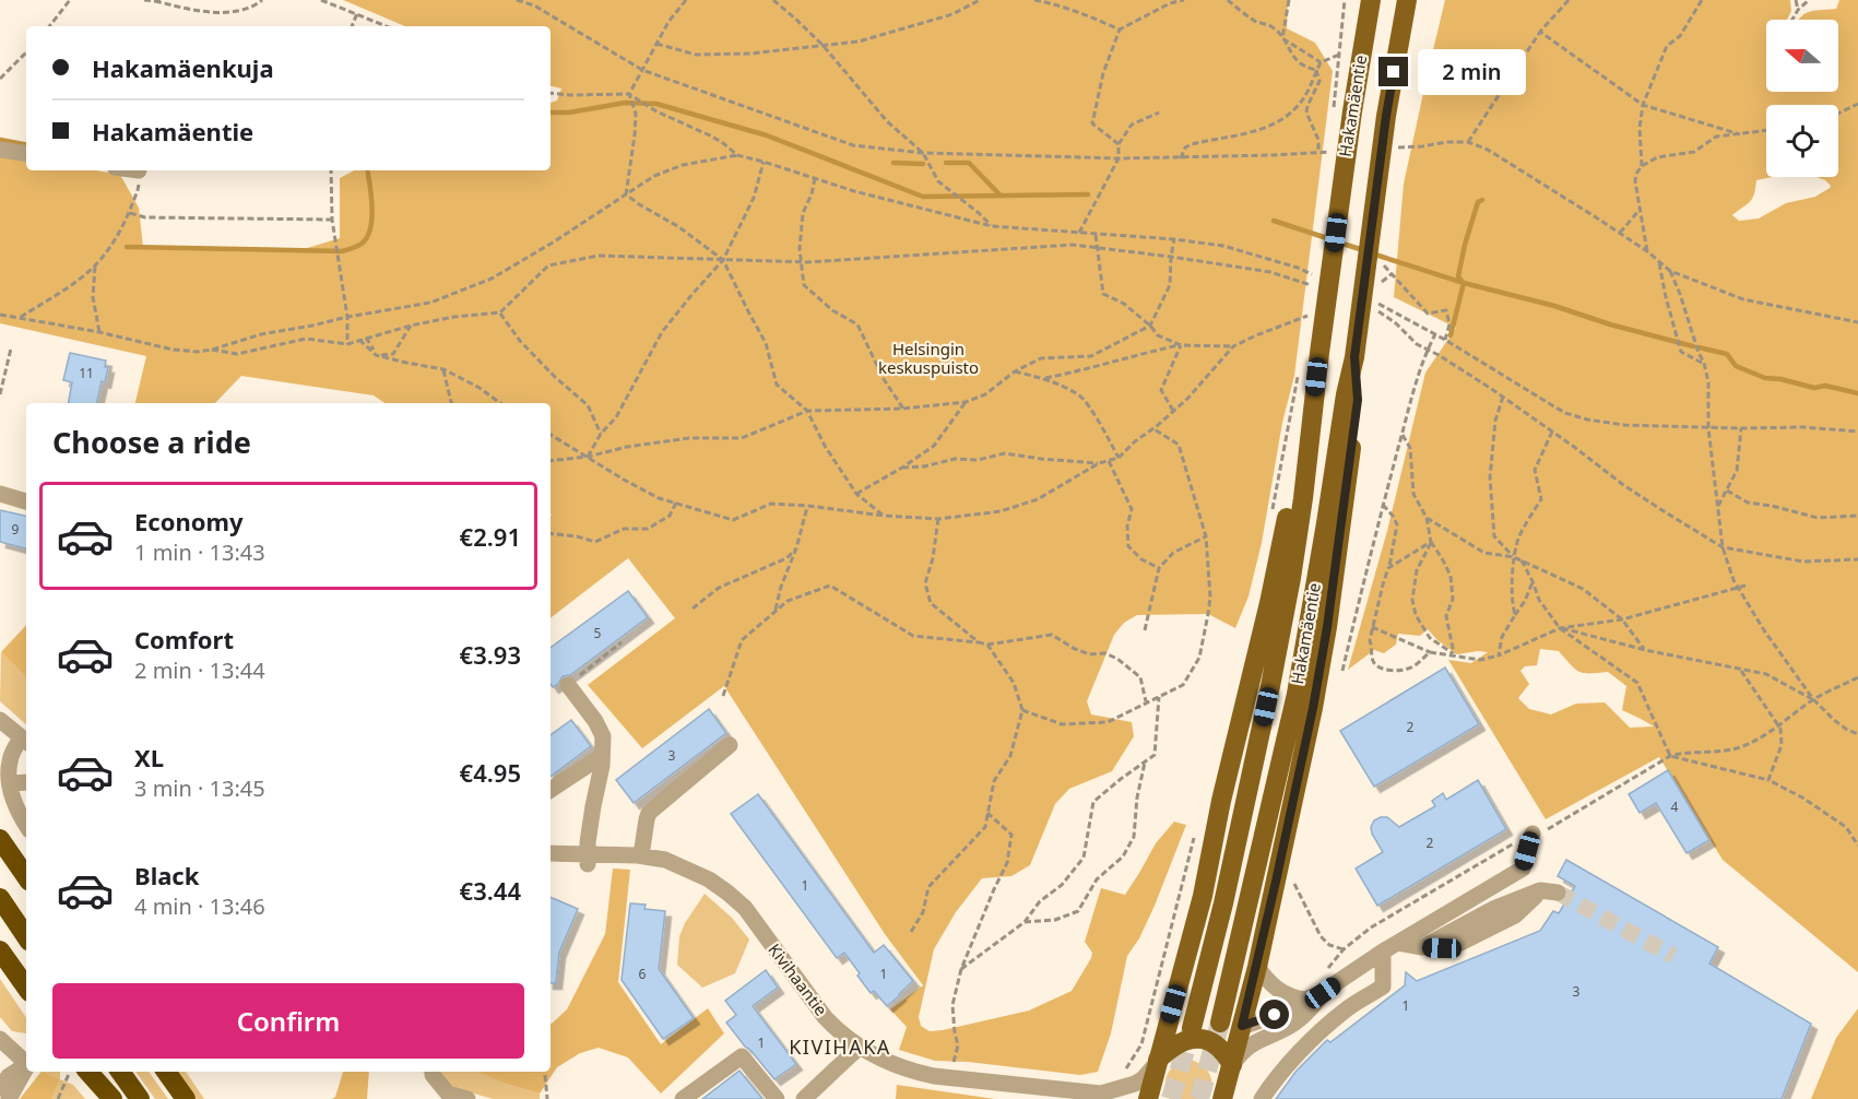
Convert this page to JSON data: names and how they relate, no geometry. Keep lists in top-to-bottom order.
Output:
{
  "streets": {
    "main road": ["Hakamäentie"],
    "street": ["Kivihaantie"]
  },
  "crossings": [
    ["Hakamäentie", "Kivihaantie"]
  ],
  "districts": ["KIVIHAKA"],
  "parks": ["Helsingin keskuspuisto"],
  "house_numbers": [
    "11",
    "9",
    "5",
    "2",
    "3",
    "4",
    "2",
    "1",
    "6",
    "1",
    "3",
    "1",
    "1"
  ],
  "north": "left",
  "page": {
    "banner": ["Hakamäenkuja", "Hakamäentie"],
    "bubble": "2 min",
    "heading": "Choose a ride",
    "list": [
      {
        "name": "Economy",
        "note": "1 min · 13:43",
        "value": "€2.91"
      },
      {
        "name": "Comfort",
        "note": "2 min · 13:44",
        "value": "€3.93"
      },
      {
        "name": "XL",
        "note": "3 min · 13:45",
        "value": "€4.95"
      },
      {
        "name": "Black",
        "note": "4 min · 13:46",
        "value": "€3.44"
      }
    ],
    "buttons": "Confirm"
  }
}
